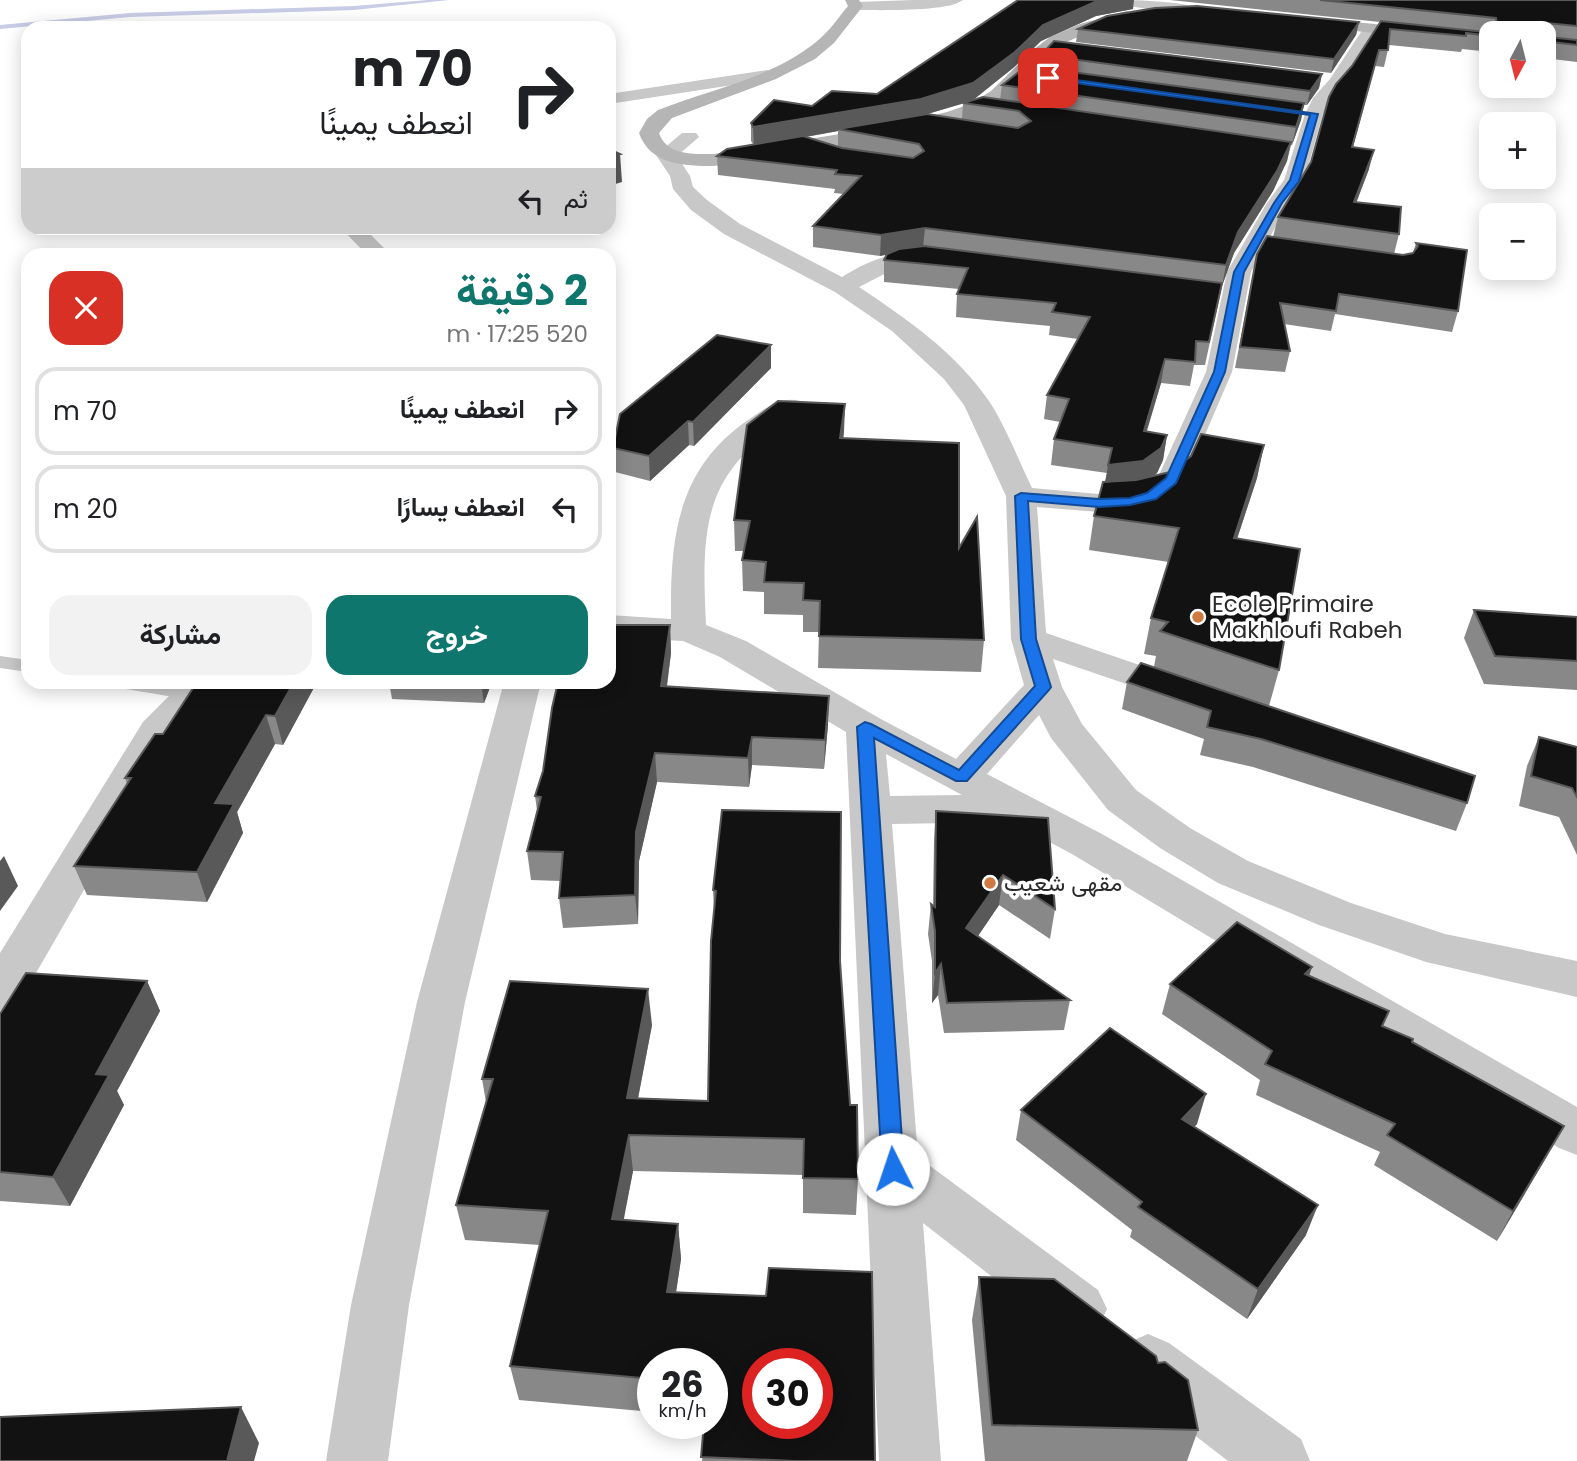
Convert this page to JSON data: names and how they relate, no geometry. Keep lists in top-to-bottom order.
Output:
{
  "places": ["Ecole Primaire Makhloufi Rabeh", "مقهى شعيب"],
  "north": "bottom",
  "page": {
    "map_buttons": ["+", "−"],
    "turn": ["70 m", "انعطف يمينًا"],
    "then": "ثم",
    "heading": ["2 دقيقة", "520 m · 17:25"],
    "list": [
      {
        "name": "انعطف يمينًا",
        "value": "70 m"
      },
      {
        "name": "انعطف يسارًا",
        "value": "20 m"
      }
    ],
    "buttons": ["خروج", "مشاركة"],
    "speed": "26 km/h",
    "limit": "30"
  }
}
